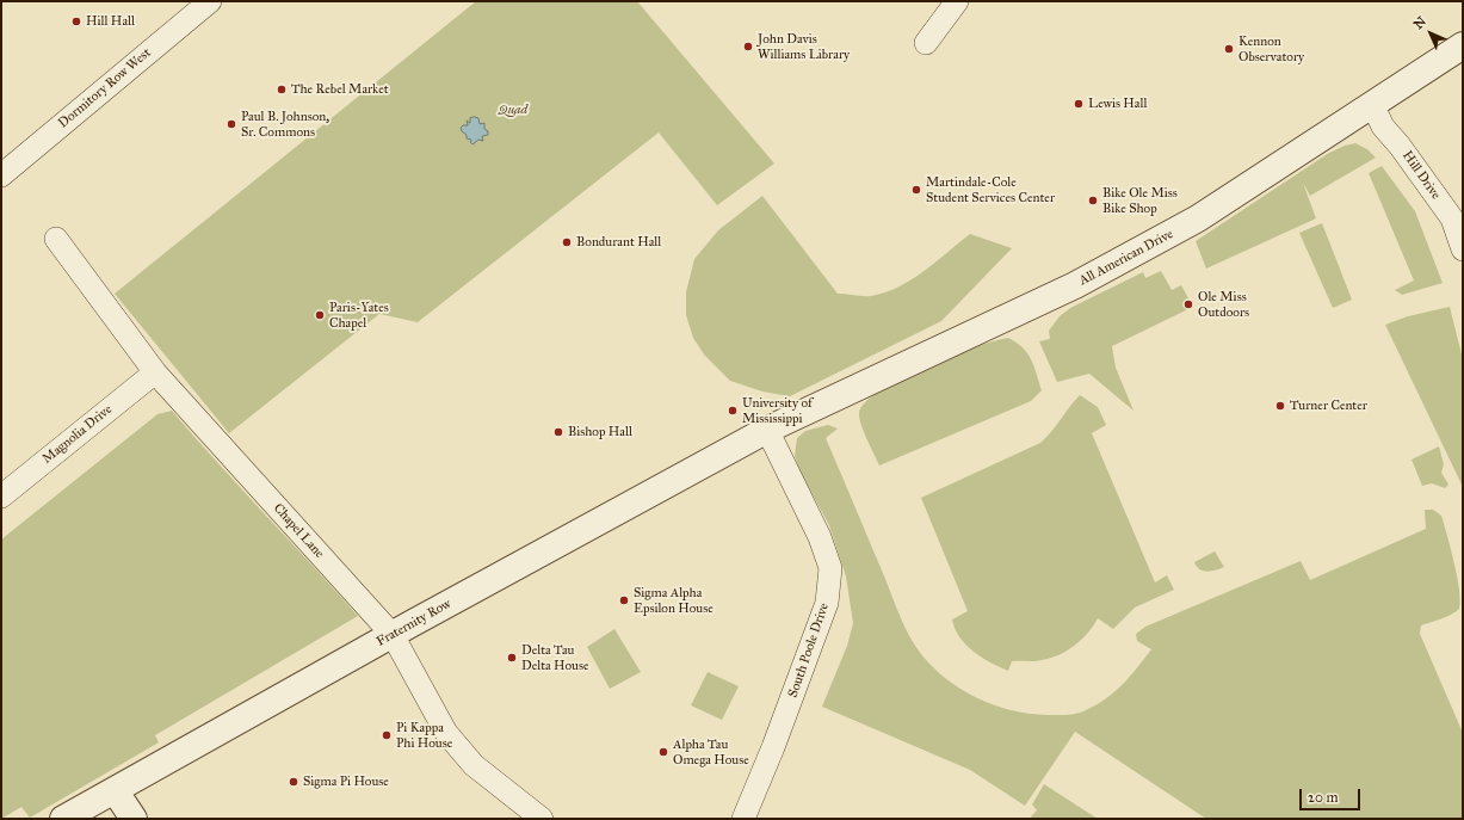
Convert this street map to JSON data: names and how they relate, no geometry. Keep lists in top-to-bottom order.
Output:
{
  "streets": {
    "street": [
      "Dormitory Row West",
      "Hill Drive",
      "All American Drive",
      "Magnolia Drive",
      "Chapel Lane",
      "Fraternity Row",
      "South Poole Drive"
    ]
  },
  "crossings": [
    ["Hill Drive", "All American Drive"],
    ["All American Drive", "Fraternity Row"],
    ["All American Drive", "South Poole Drive"],
    ["Magnolia Drive", "Chapel Lane"],
    ["Chapel Lane", "Fraternity Row"],
    ["Fraternity Row", "South Poole Drive"]
  ],
  "parks": ["Quad"],
  "places": [
    "Hill Hall",
    "John Davis Williams Library",
    "Kennon Observatory",
    "The Rebel Market",
    "Lewis Hall",
    "Paul B. Johnson, Sr. Commons",
    "Martindale-Cole Student Services Center",
    "Bike Ole Miss Bike Shop",
    "Bondurant Hall",
    "Ole Miss Outdoors",
    "Paris-Yates Chapel",
    "Turner Center",
    "University of Mississippi",
    "Bishop Hall",
    "Sigma Alpha Epsilon House",
    "Delta Tau Delta House",
    "Pi Kappa Phi House",
    "Alpha Tau Omega House",
    "Sigma Pi House"
  ],
  "scale_bar": "20 m",
  "north": "top left"
}
